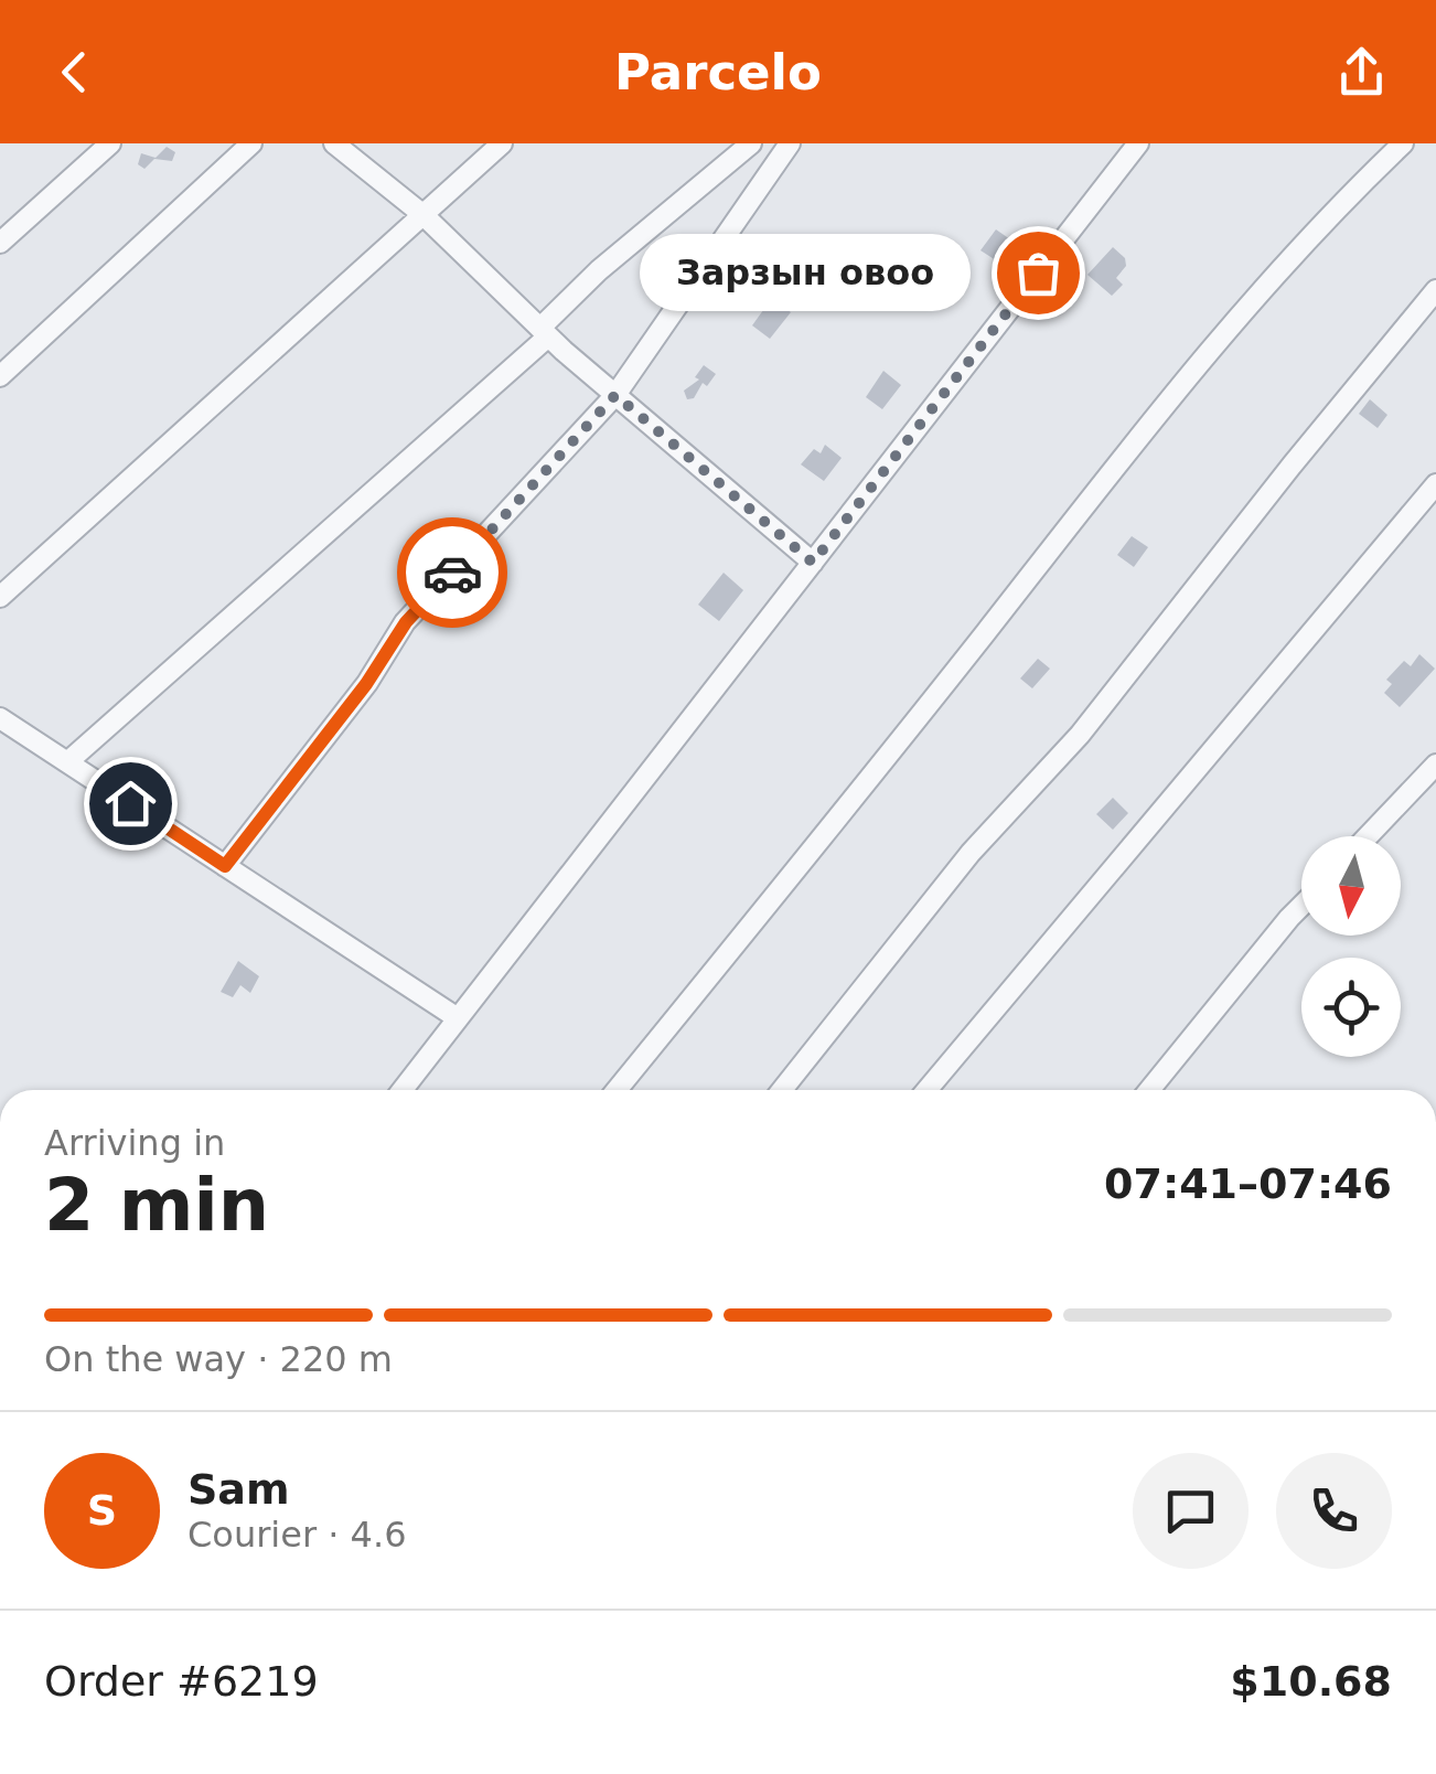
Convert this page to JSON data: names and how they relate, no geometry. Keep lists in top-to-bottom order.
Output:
{
  "places": ["Зарзын овоо"],
  "north": "bottom",
  "page": {
    "header": "Parcelo",
    "bubble": "Зарзын овоо",
    "heading": ["2 min", "Arriving in", "07:41–07:46"],
    "panel": [
      "Sam",
      "Courier · 4.6",
      "Order #6219",
      "$10.68"
    ],
    "bar": "On the way · 220 m",
    "round": "S"
  }
}
